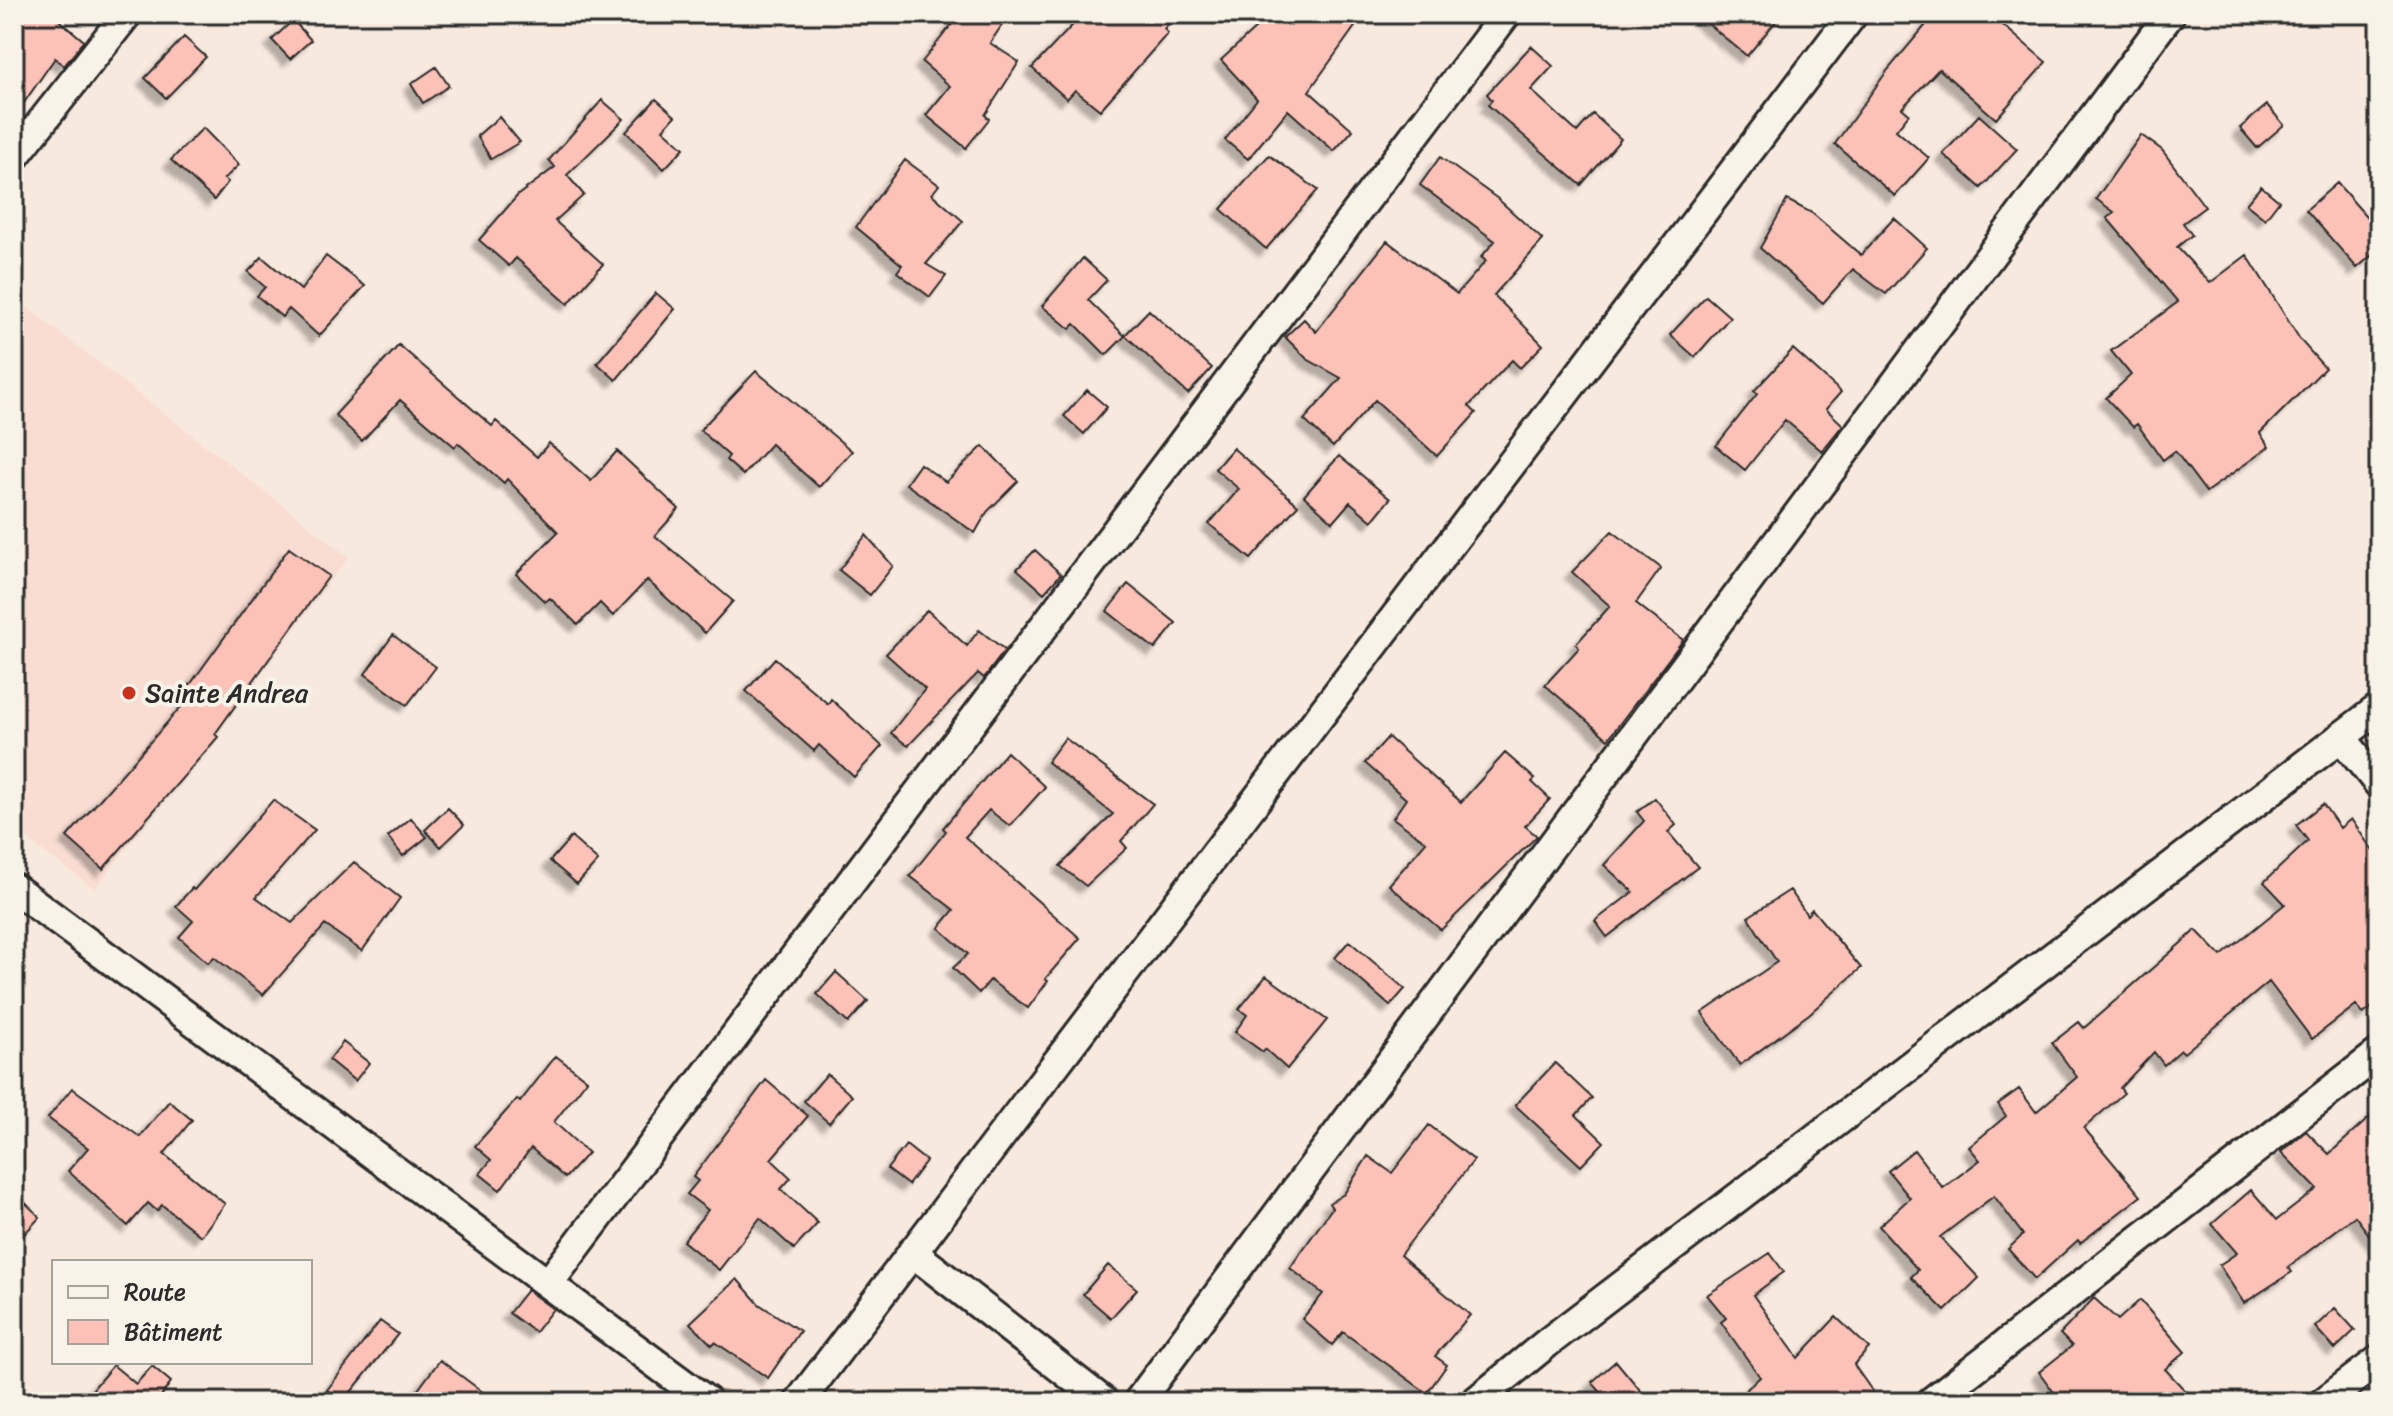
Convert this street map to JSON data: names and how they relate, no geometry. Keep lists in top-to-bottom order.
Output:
{
  "places": ["Sainte Andrea"],
  "legend": ["Route", "Bâtiment"]
}
